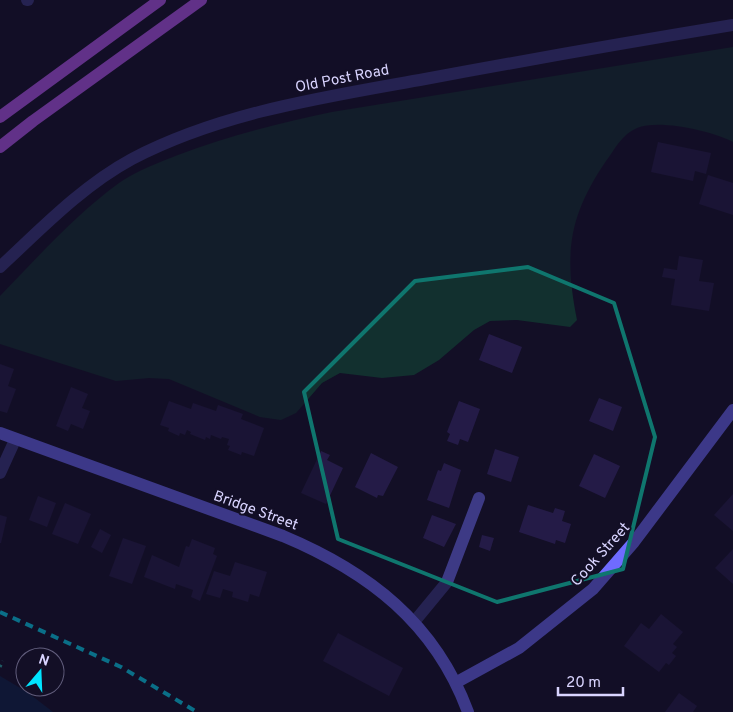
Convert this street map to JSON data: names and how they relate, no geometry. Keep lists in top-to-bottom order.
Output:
{
  "streets": {
    "street": ["Old Post Road", "Bridge Street", "Cook Street"]
  },
  "crossings": [
    ["Bridge Street", "Cook Street"]
  ],
  "scale_bar": "20 m",
  "north": "top"
}
